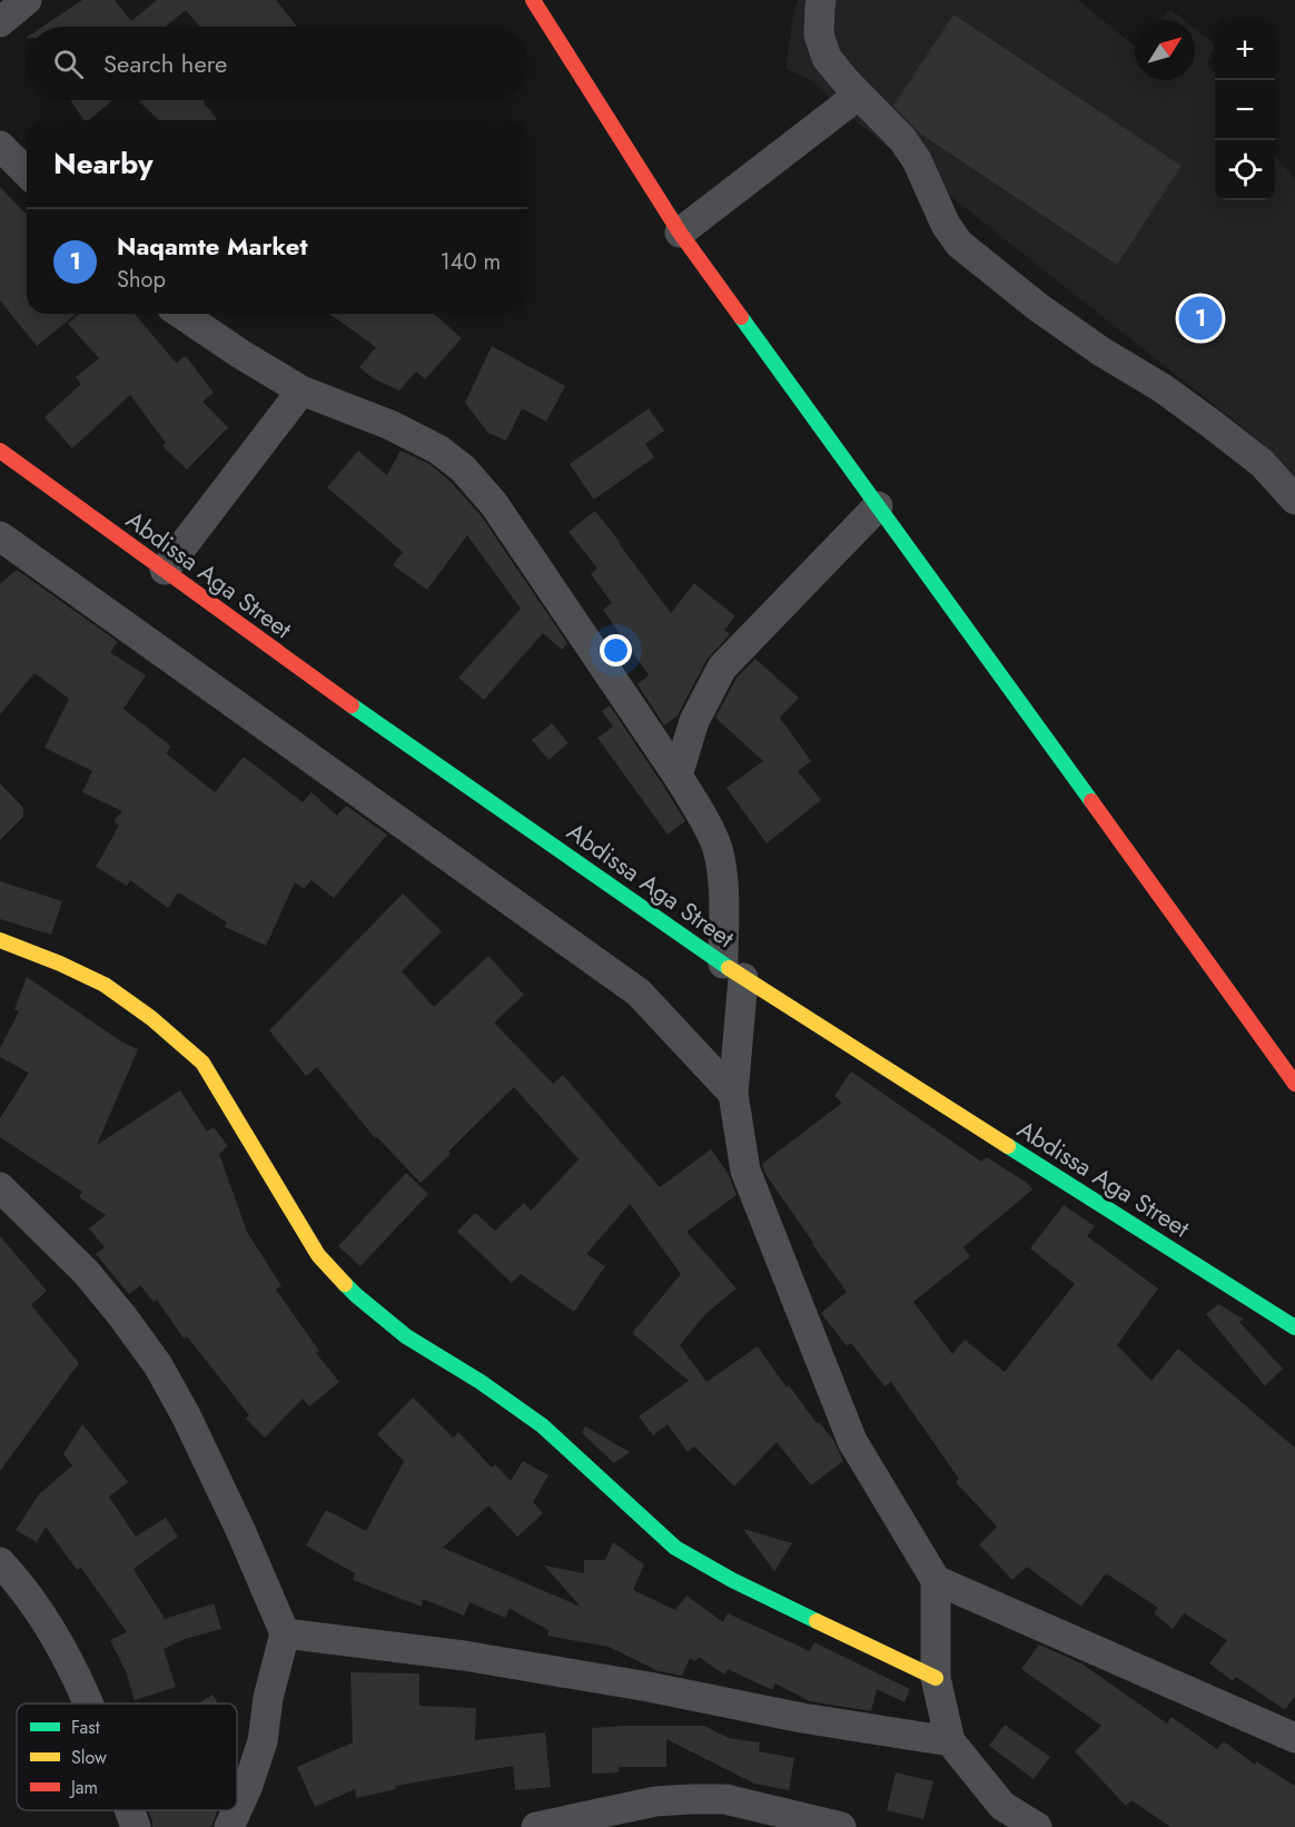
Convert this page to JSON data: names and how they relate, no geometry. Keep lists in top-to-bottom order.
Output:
{
  "streets": {
    "main road": ["Abdissa Aga Street"]
  },
  "legend": ["Fast", "Slow", "Jam"],
  "north": "top right",
  "page": {
    "map_buttons": ["+", "−"],
    "search": "Search here",
    "heading": "Nearby",
    "list": [
      {
        "mark": "1",
        "name": "Naqamte Market",
        "note": "Shop",
        "value": "140 m"
      }
    ],
    "pins": "1"
  }
}
